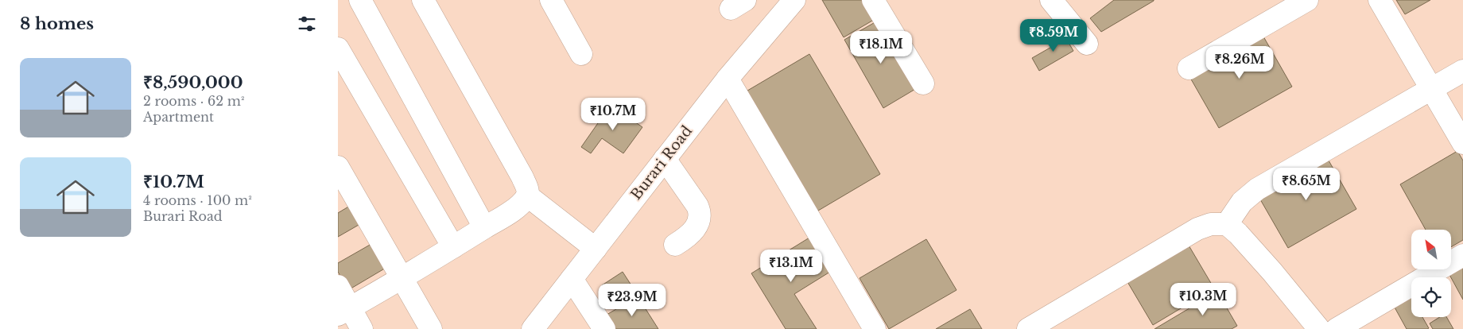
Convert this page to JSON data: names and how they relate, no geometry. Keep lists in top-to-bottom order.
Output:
{
  "streets": {
    "street": ["Burari Road"]
  },
  "north": "top left",
  "page": {
    "heading": "8 homes",
    "price": [
      "₹8.59M",
      "₹18.1M",
      "₹8.26M",
      "₹10.7M",
      "₹8.65M",
      "₹13.1M",
      "₹10.3M",
      "₹23.9M"
    ],
    "list": [
      {
        "name": "₹8,590,000",
        "note": "2 rooms · 62 m² · Apartment"
      },
      {
        "name": "₹10.7M",
        "note": "4 rooms · 100 m² · Burari Road"
      }
    ]
  }
}
